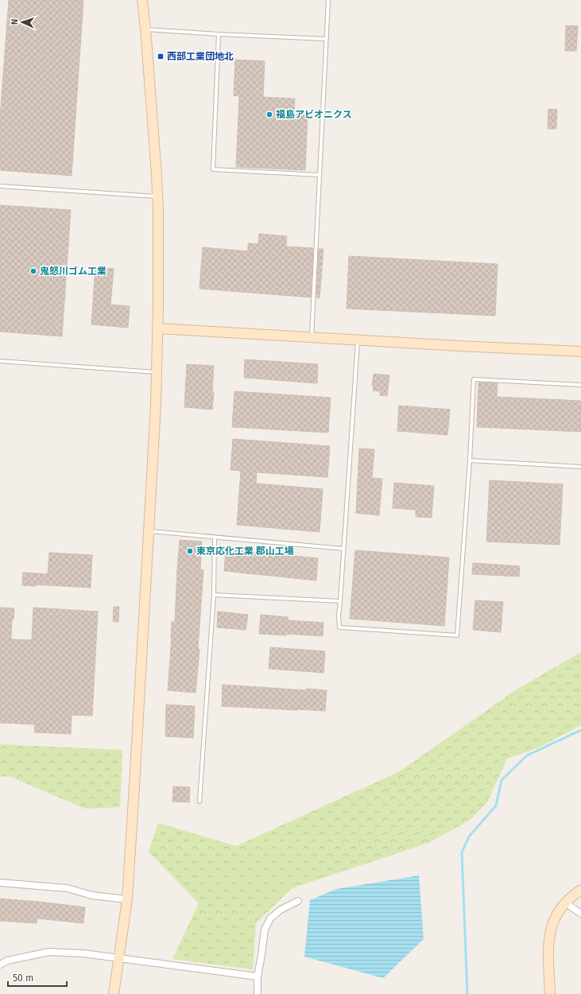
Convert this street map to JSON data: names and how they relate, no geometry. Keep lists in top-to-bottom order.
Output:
{
  "places": {
    "transit": ["西部工業団地北"],
    "other": ["福島アビオニクス", "鬼怒川ゴム工業", "東京応化工業 郡山工場"]
  },
  "scale_bar": "50 m",
  "north": "left"
}
